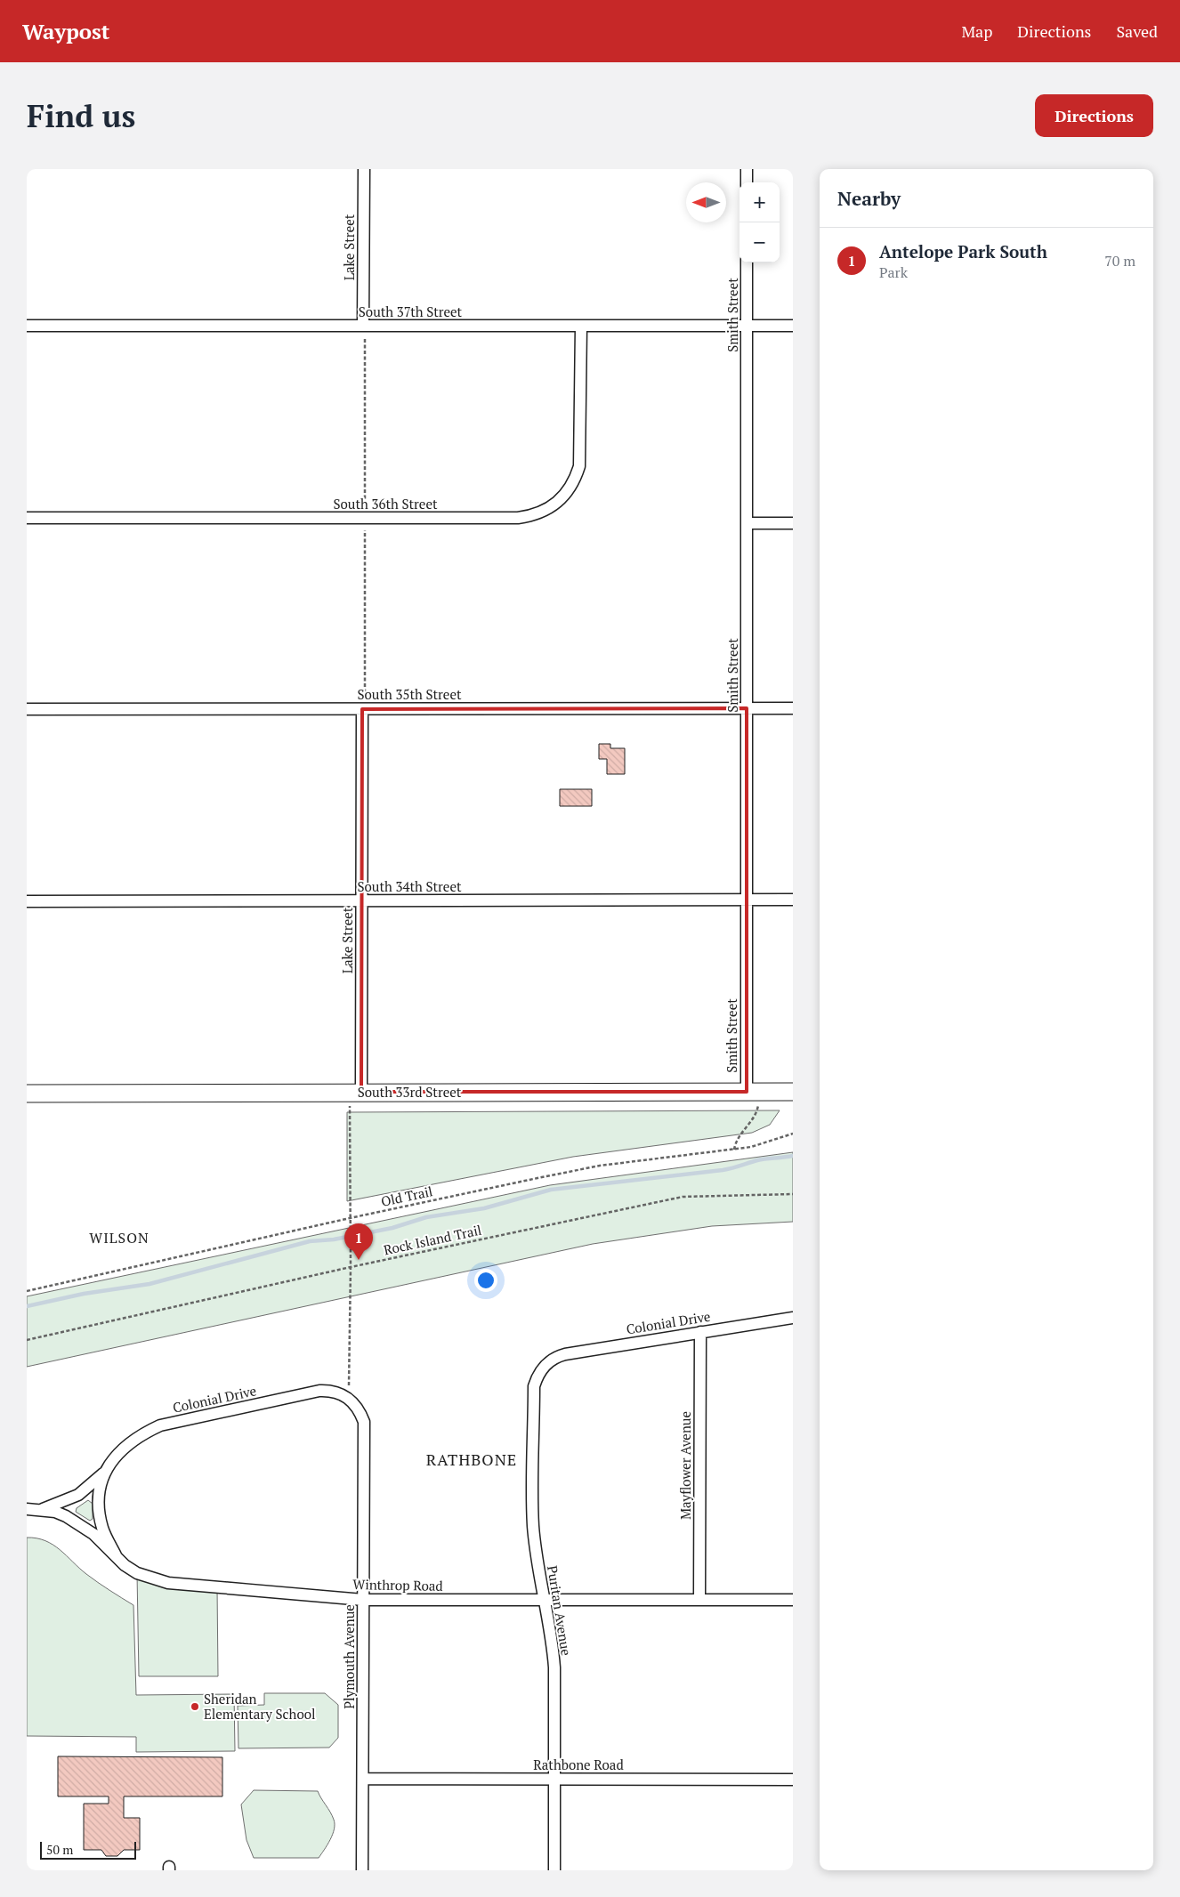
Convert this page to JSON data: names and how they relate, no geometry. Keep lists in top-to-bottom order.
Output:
{
  "streets": {
    "main road": ["South 33rd Street"],
    "street": [
      "Lake Street",
      "South 37th Street",
      "Smith Street",
      "South 36th Street",
      "South 35th Street",
      "South 34th Street",
      "Colonial Drive",
      "Mayflower Avenue",
      "Winthrop Road",
      "Puritan Avenue",
      "Plymouth Avenue",
      "Rathbone Road"
    ],
    "path": ["Old Trail", "Rock Island Trail"]
  },
  "crossings": [
    ["Lake Street", "South 37th Street"],
    ["Lake Street", "South 35th Street"],
    ["Lake Street", "South 34th Street"],
    ["Lake Street", "South 33rd Street"],
    ["South 37th Street", "Smith Street"],
    ["South 37th Street", "South 36th Street"],
    ["Smith Street", "South 35th Street"],
    ["Smith Street", "South 34th Street"],
    ["Smith Street", "South 33rd Street"],
    ["Colonial Drive", "Mayflower Avenue"],
    ["Colonial Drive", "Winthrop Road"],
    ["Colonial Drive", "Puritan Avenue"],
    ["Colonial Drive", "Plymouth Avenue"],
    ["Mayflower Avenue", "Winthrop Road"],
    ["Winthrop Road", "Puritan Avenue"],
    ["Winthrop Road", "Plymouth Avenue"],
    ["Puritan Avenue", "Rathbone Road"],
    ["Plymouth Avenue", "Rathbone Road"]
  ],
  "districts": ["WILSON", "RATHBONE"],
  "places": ["Sheridan Elementary School"],
  "scale_bar": "50 m",
  "north": "left",
  "page": {
    "header": "Waypost",
    "nav": ["Map", "Directions", "Saved"],
    "buttons": "Directions",
    "title": "Find us",
    "heading": "Nearby",
    "map_buttons": ["+", "−"],
    "list": [
      {
        "mark": "1",
        "name": "Antelope Park South",
        "note": "Park",
        "value": "70 m"
      }
    ],
    "pins": "1",
    "scale": "50 m"
  }
}
